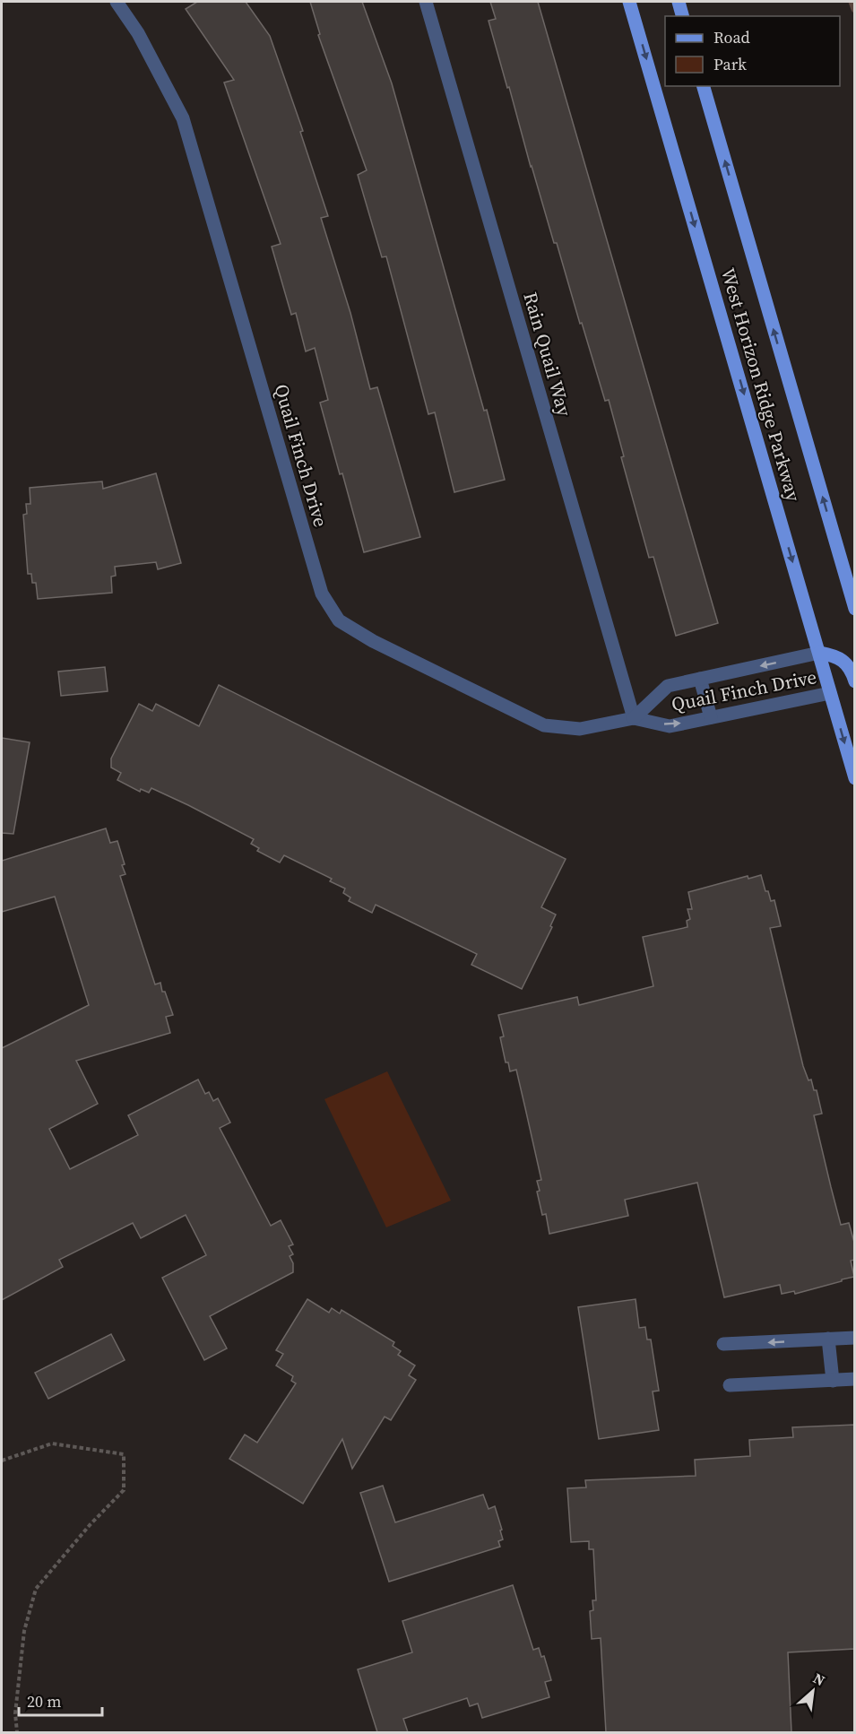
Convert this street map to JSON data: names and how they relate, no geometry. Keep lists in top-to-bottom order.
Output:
{
  "streets": {
    "main road": ["West Horizon Ridge Parkway"],
    "street": ["Rain Quail Way", "Quail Finch Drive"]
  },
  "crossings": [
    ["Rain Quail Way", "Quail Finch Drive"],
    ["West Horizon Ridge Parkway", "Quail Finch Drive"]
  ],
  "legend": ["Road", "Park"],
  "scale_bar": "20 m",
  "north": "top right"
}
